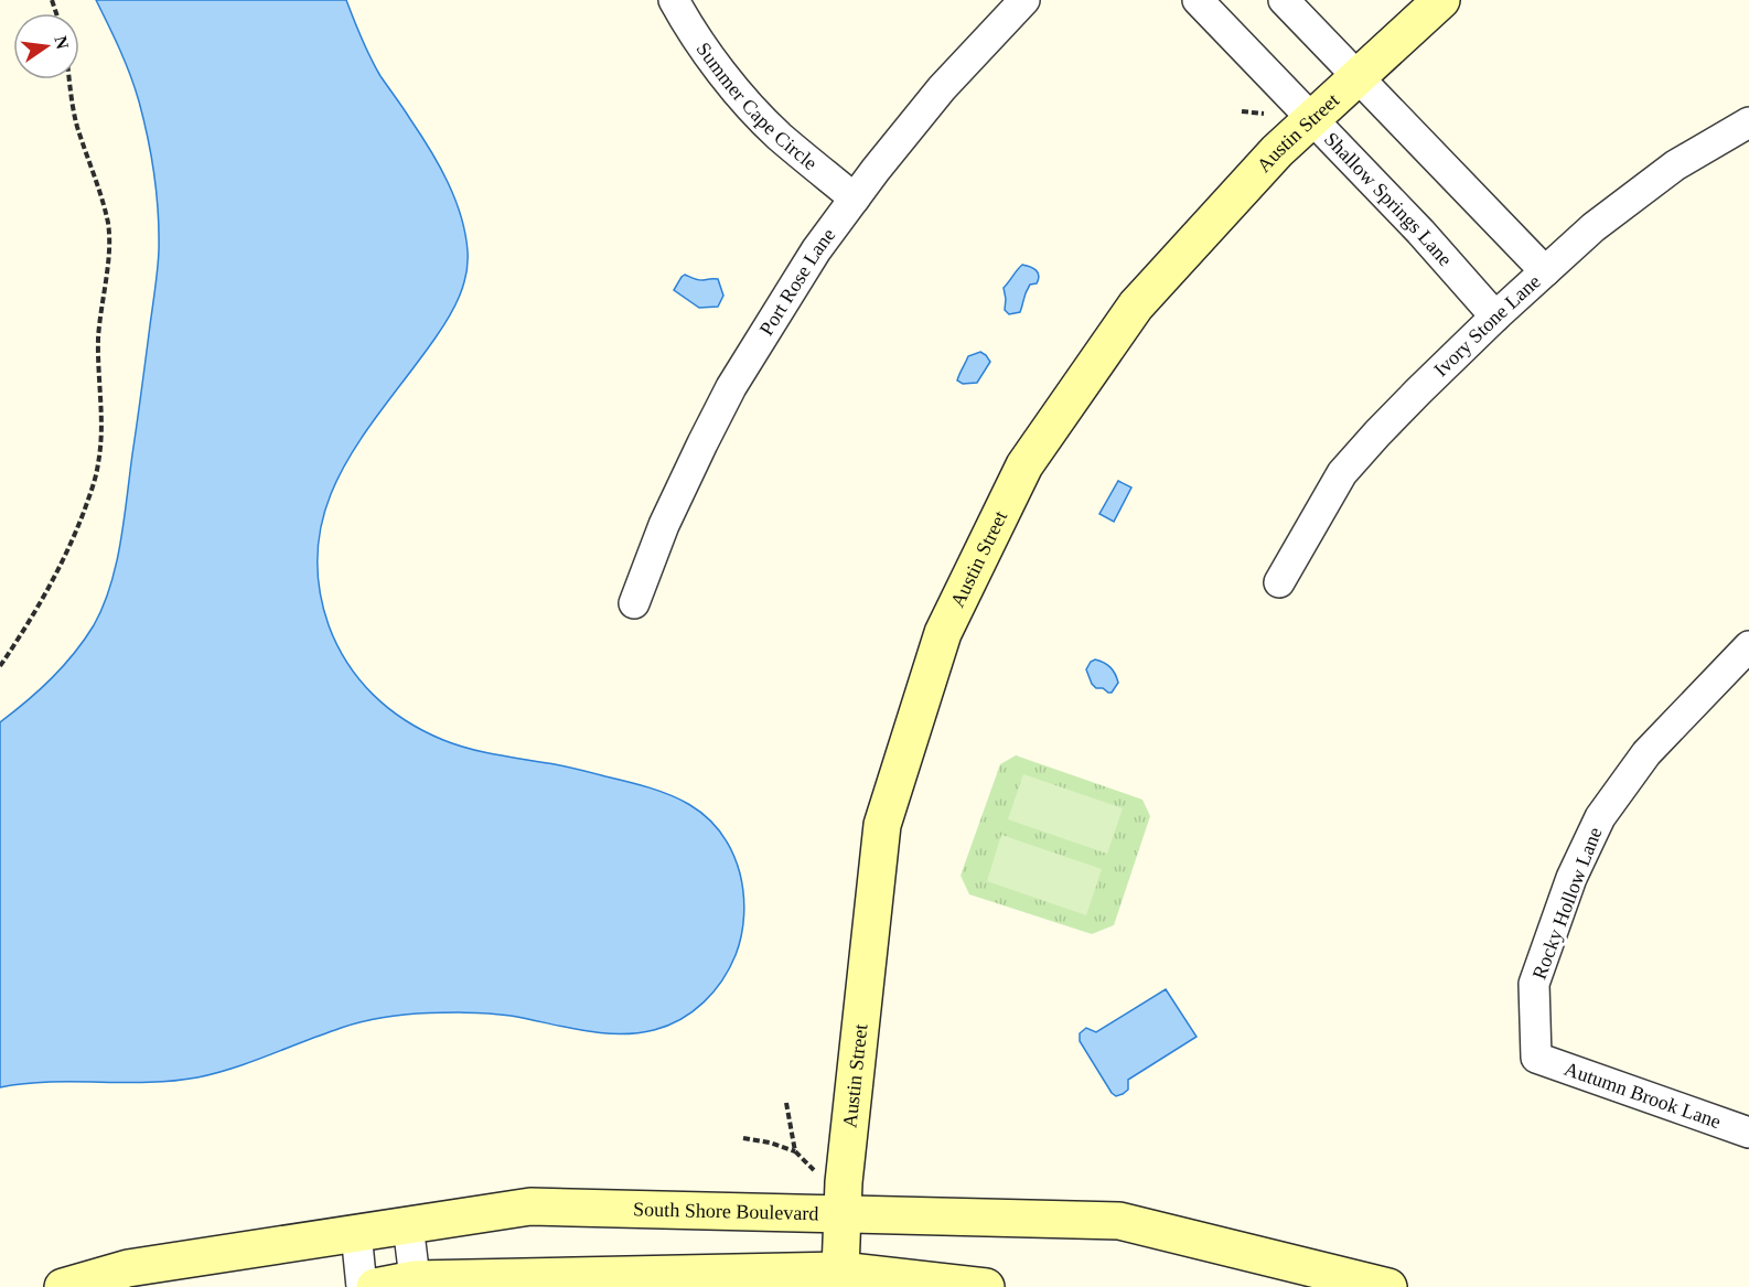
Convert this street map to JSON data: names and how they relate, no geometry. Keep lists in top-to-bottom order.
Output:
{
  "streets": {
    "street": [
      "Summer Cape Circle",
      "Austin Street",
      "Shallow Springs Lane",
      "Port Rose Lane",
      "Ivory Stone Lane",
      "Rocky Hollow Lane",
      "Autumn Brook Lane",
      "South Shore Boulevard"
    ]
  },
  "crossings": [
    ["Summer Cape Circle", "Port Rose Lane"],
    ["Austin Street", "Shallow Springs Lane"],
    ["Austin Street", "South Shore Boulevard"],
    ["Shallow Springs Lane", "Ivory Stone Lane"],
    ["Rocky Hollow Lane", "Autumn Brook Lane"]
  ],
  "north": "right"
}
